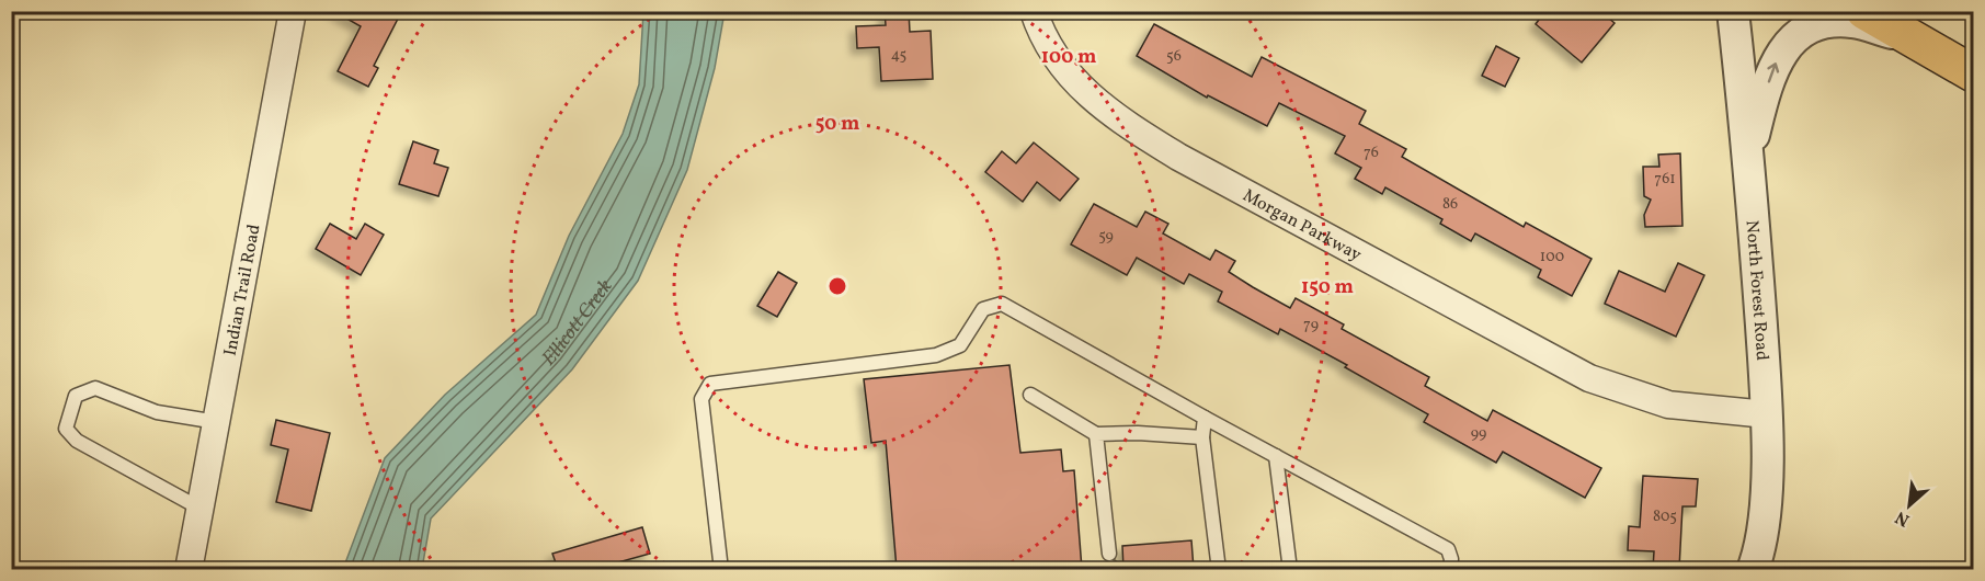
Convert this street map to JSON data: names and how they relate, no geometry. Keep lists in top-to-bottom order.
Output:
{
  "streets": {
    "street": ["Morgan Parkway", "Indian Trail Road", "North Forest Road"]
  },
  "crossings": [
    ["Morgan Parkway", "North Forest Road"]
  ],
  "water": ["Ellicott Creek"],
  "house_numbers": [
    "45",
    "56",
    "76",
    "761",
    "86",
    "59",
    "100",
    "79",
    "99",
    "805"
  ],
  "north": "bottom left",
  "rings": ["100 m", "50 m", "150 m"]
}
